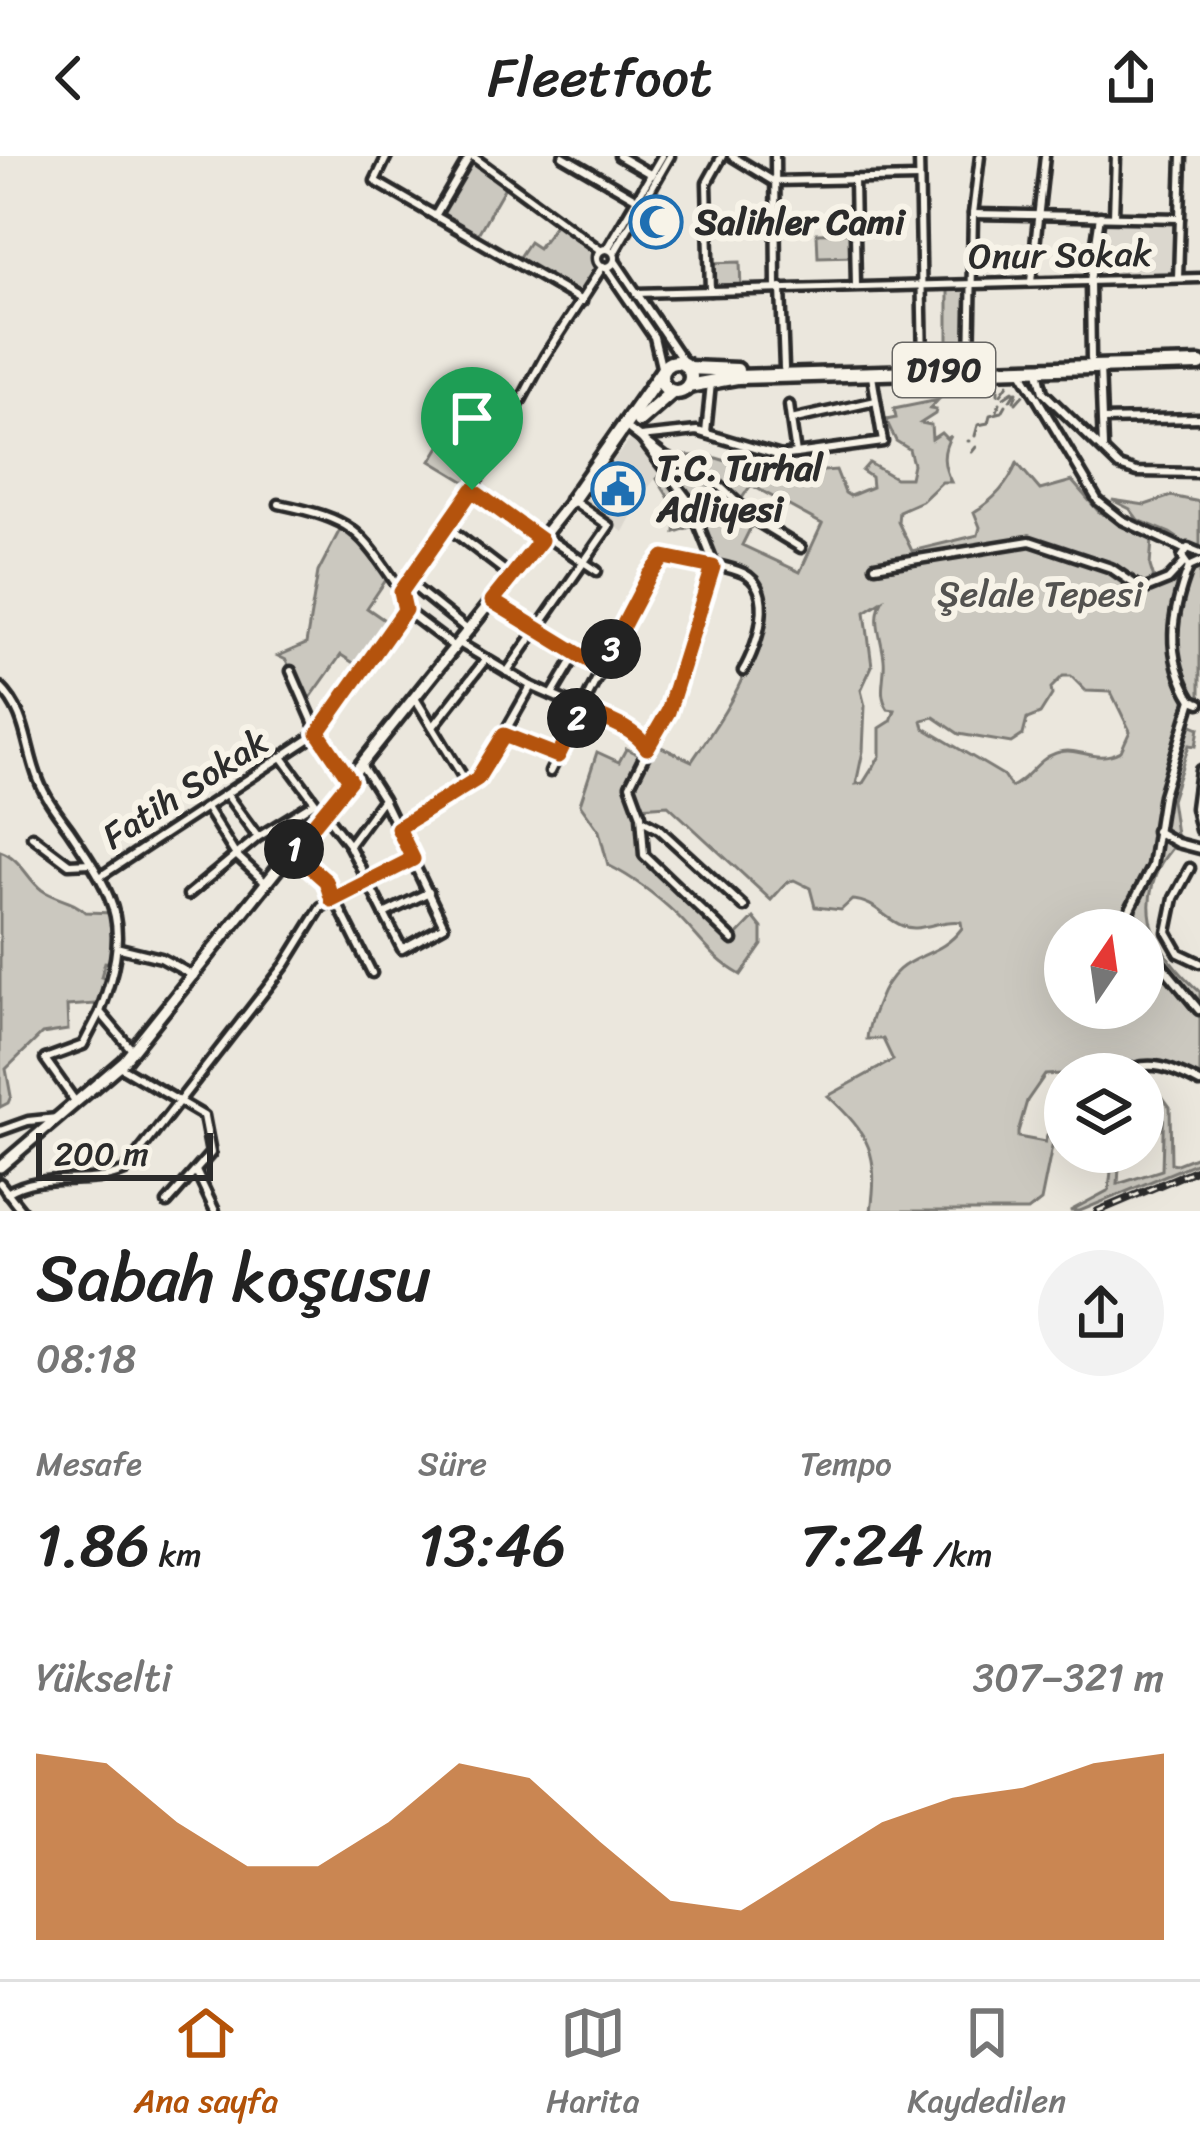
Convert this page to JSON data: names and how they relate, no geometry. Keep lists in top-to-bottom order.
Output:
{
  "streets": {
    "highway": ["D190"],
    "street": ["Onur Sokak", "Fatih Sokak"]
  },
  "parks": ["Şelale Tepesi"],
  "places": {
    "mosque": ["Salihler Cami"],
    "public building": ["T.C. Turhal Adliyesi"]
  },
  "scale_bar": "200 m",
  "north": "top",
  "page": {
    "header": "Fleetfoot",
    "pins": ["3", "2", "1"],
    "scale": "200 m",
    "heading": ["Sabah koşusu", "08:18"],
    "stats": [
      ["Mesafe", "1.86 km"],
      ["Süre", "13:46"],
      ["Tempo", "7:24 /km"]
    ],
    "chart": ["Yükselti", "307–321 m"],
    "tabs": ["Ana sayfa", "Harita", "Kaydedilen"]
  }
}
